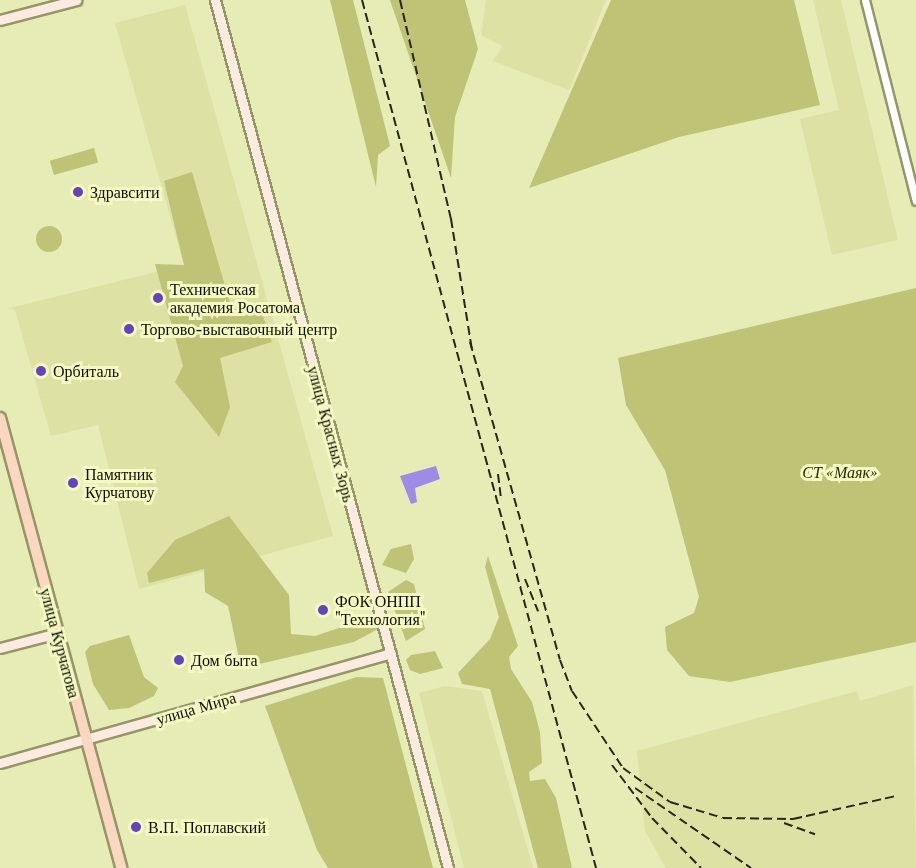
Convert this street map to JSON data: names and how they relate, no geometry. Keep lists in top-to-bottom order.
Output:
{
  "streets": {
    "main road": ["улица Курчатова"],
    "street": ["улица Красных Зорь", "улица Мира"]
  },
  "crossings": [
    ["улица Красных Зорь", "улица Мира"],
    ["улица Курчатова", "улица Мира"]
  ],
  "parks": ["СТ «Маяк»"],
  "places": [
    "Здравсити",
    "Техническая академия Росатома",
    "Торгово-выставочный центр",
    "Орбиталь",
    "Памятник Курчатову",
    "ФОК ОНПП \"Технология\"",
    "Дом быта",
    "В.П. Поплавский"
  ]
}
